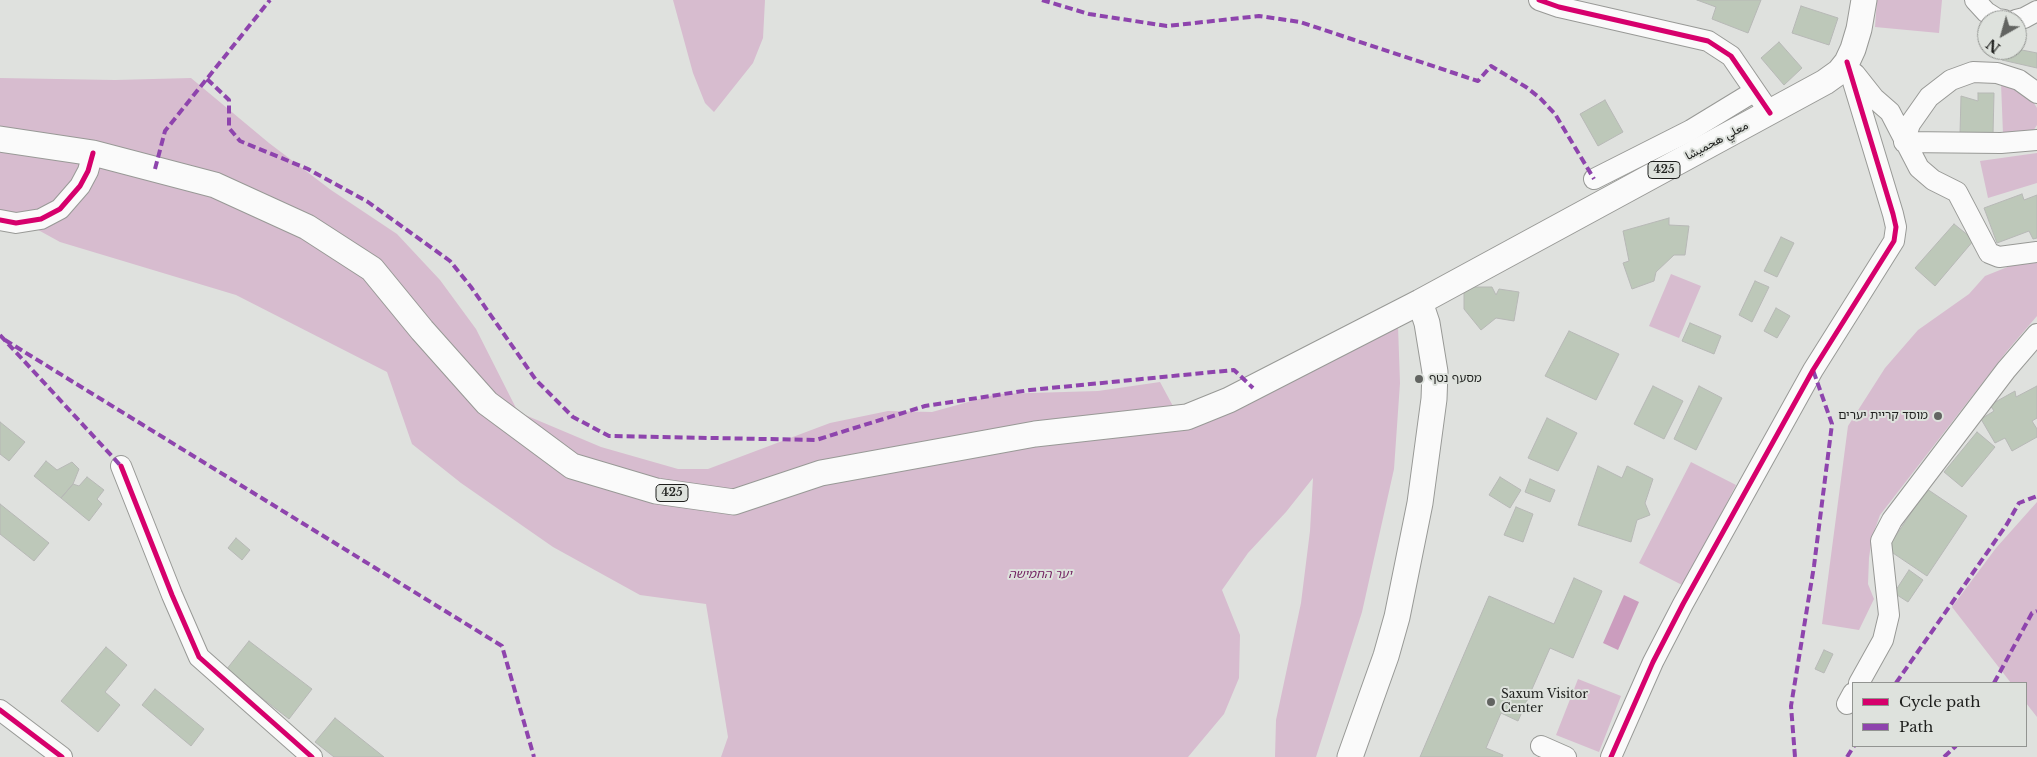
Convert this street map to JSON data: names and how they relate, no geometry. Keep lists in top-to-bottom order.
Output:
{
  "streets": {
    "main road": ["معلي هحميشا", "425"]
  },
  "crossings": [
    ["معلي هحميشا", "425"]
  ],
  "parks": ["יער החמישה"],
  "places": ["מסעף נטף", "מוסד קריית יערים", "Saxum Visitor Center"],
  "legend": ["Cycle path", "Path"],
  "north": "bottom left"
}
